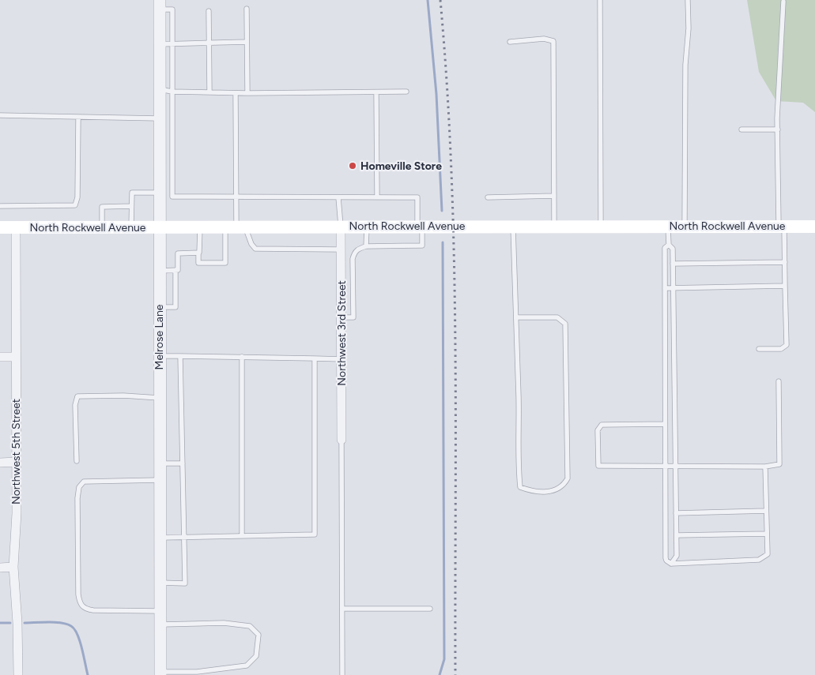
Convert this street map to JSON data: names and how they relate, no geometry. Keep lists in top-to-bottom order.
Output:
{
  "streets": {
    "main road": ["North Rockwell Avenue"],
    "street": ["Northwest 3rd Street", "Melrose Lane", "Northwest 5th Street"]
  },
  "crossings": [
    ["North Rockwell Avenue", "Northwest 3rd Street"],
    ["North Rockwell Avenue", "Melrose Lane"],
    ["North Rockwell Avenue", "Northwest 5th Street"]
  ],
  "places": ["Homeville Store"]
}
